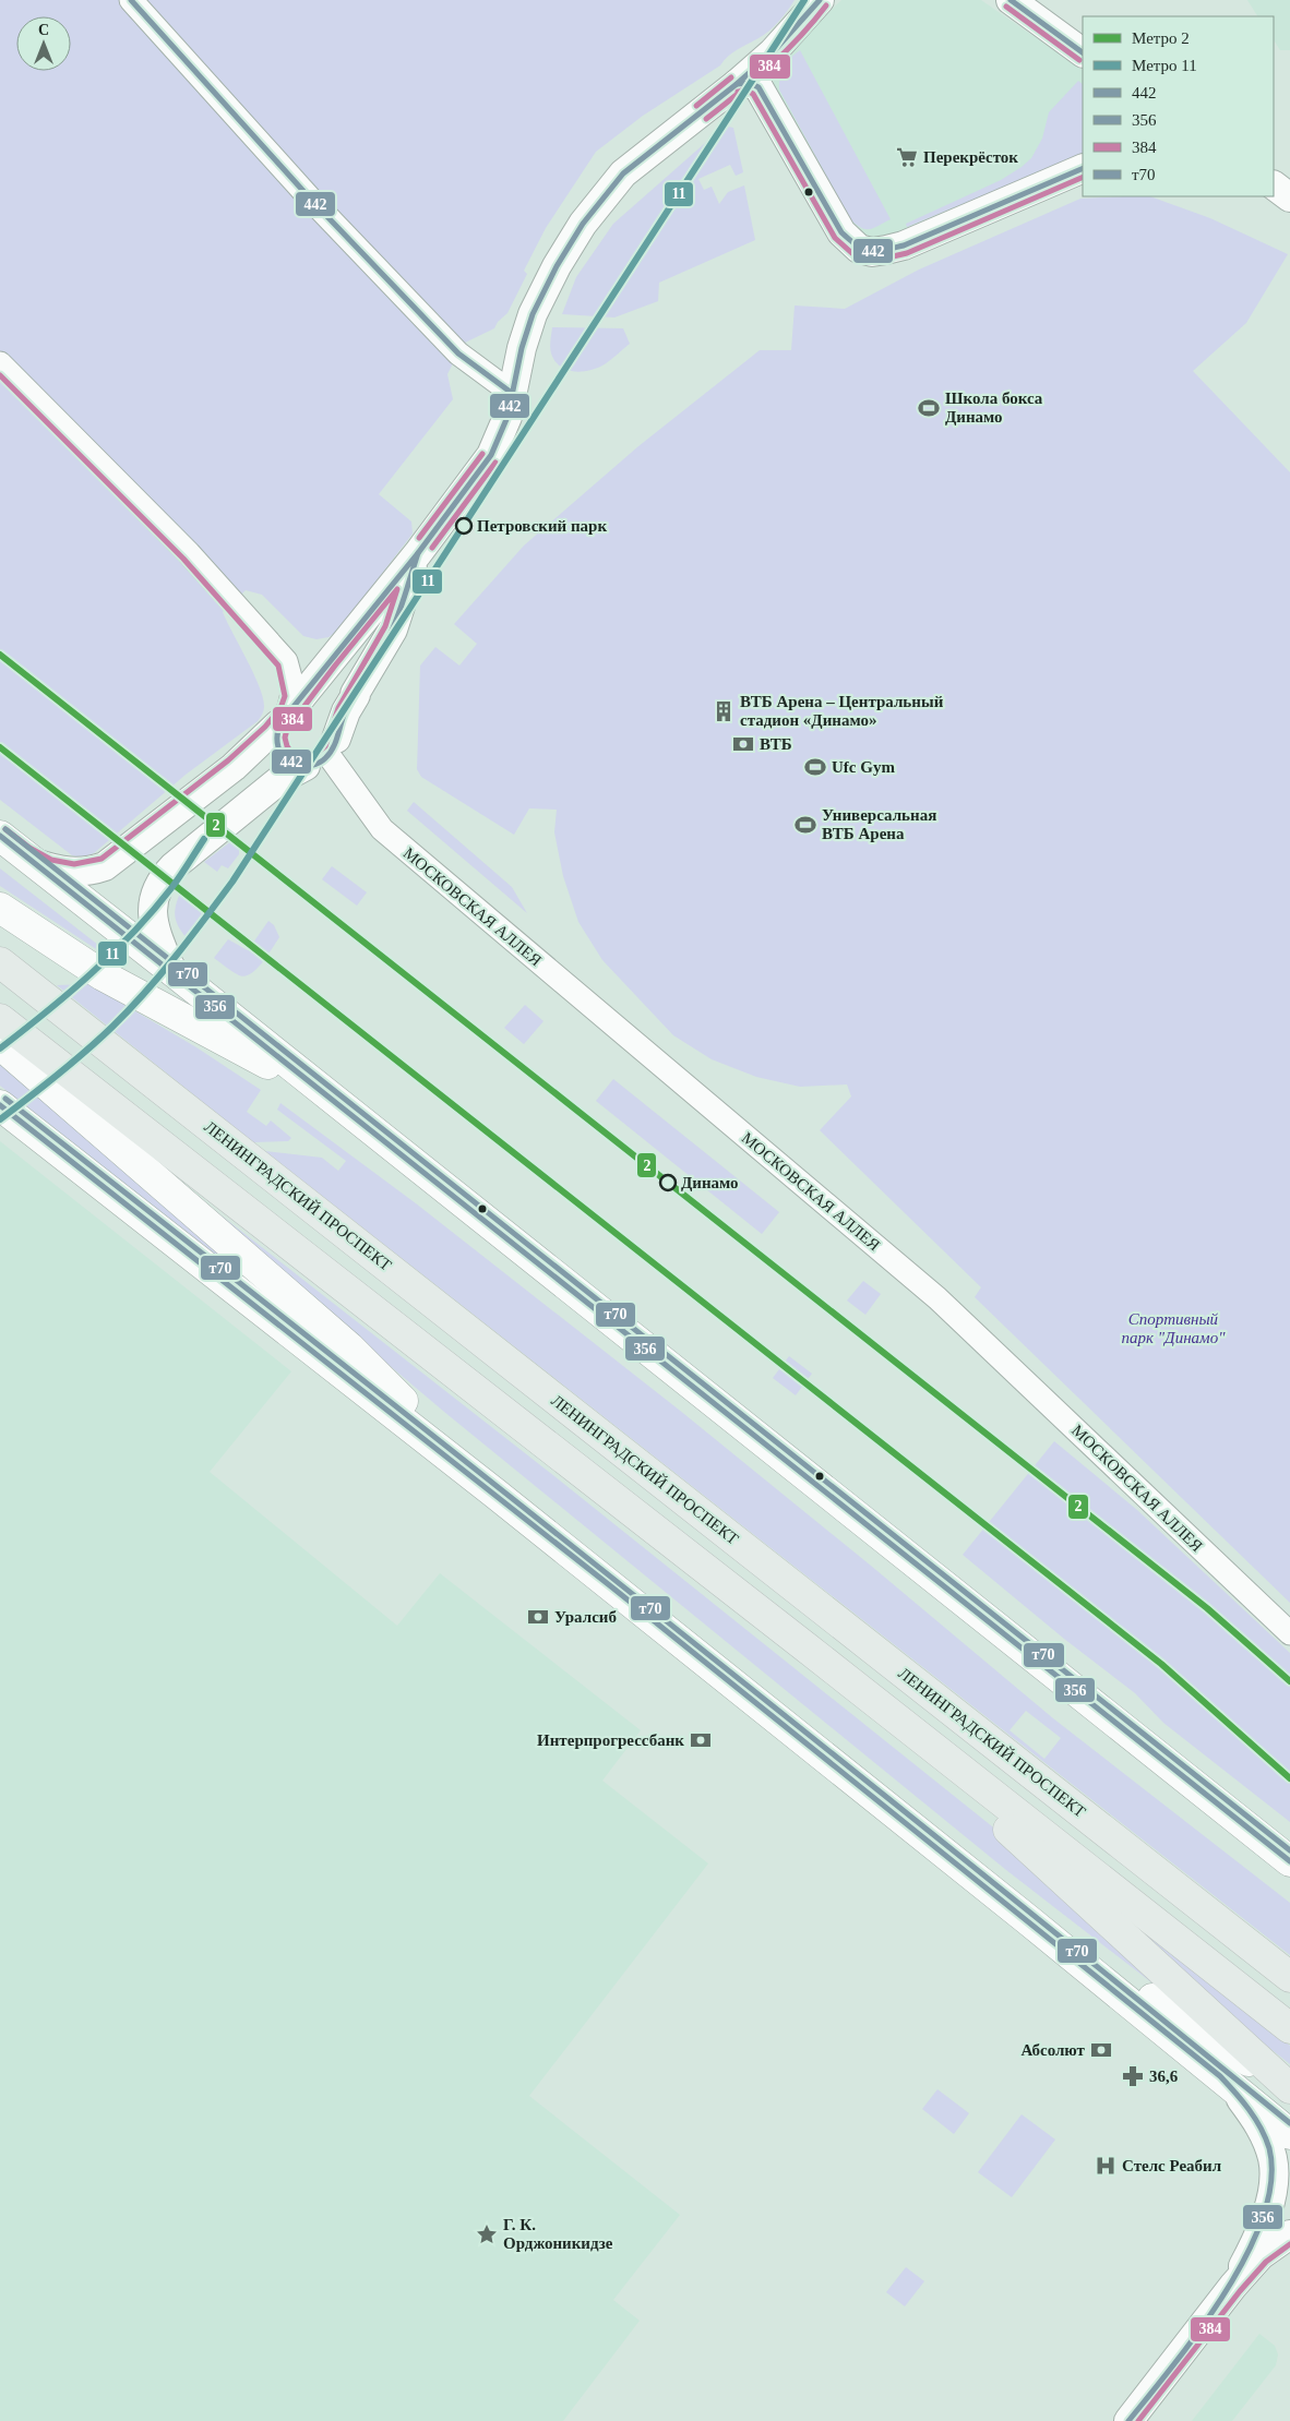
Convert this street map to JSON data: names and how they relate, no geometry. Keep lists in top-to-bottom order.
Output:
{
  "streets": {
    "main road": ["ЛЕНИНГРАДСКИЙ ПРОСПЕКТ"],
    "street": ["МОСКОВСКАЯ АЛЛЕЯ"]
  },
  "parks": ["Спортивный парк \"Динамо\""],
  "places": {
    "supermarket": ["Перекрёсток"],
    "sports": ["Школа бокса Динамо", "Ufc Gym", "Универсальная ВТБ Арена"],
    "other": ["Петровский парк", "Динамо"],
    "building": ["ВТБ Арена – Центральный стадион «Динамо»"],
    "bank": [
      "ВТБ",
      "Уралсиб",
      "Интерпрогрессбанк",
      "Абсолют"
    ],
    "pharmacy": ["36,6"],
    "hospital": ["Стелс Реабил"],
    "place": ["Г. К. Орджоникидзе"]
  },
  "lines": [
    "metro line 11",
    "transit line 442",
    "transit line 384",
    "metro line 2",
    "transit line т70",
    "transit line 356"
  ],
  "legend": [
    "Метро 2",
    "Метро 11",
    "442",
    "356",
    "384",
    "т70"
  ],
  "north": "top"
}
